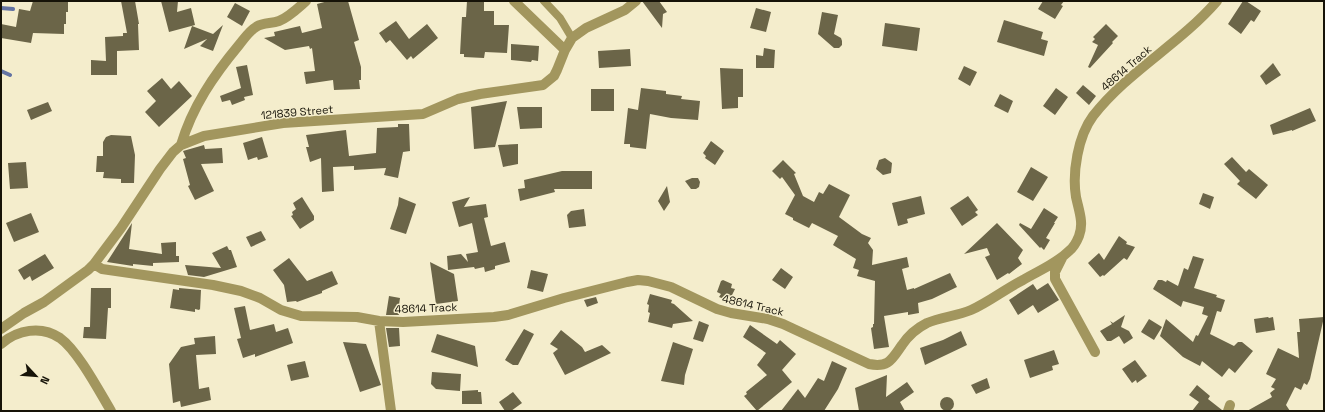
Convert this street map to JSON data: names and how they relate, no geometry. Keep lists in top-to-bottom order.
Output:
{
  "streets": {
    "street": ["48614 Track", "121839 Street"]
  },
  "crossings": [
    ["48614 Track", "121839 Street"]
  ],
  "north": "bottom right"
}
